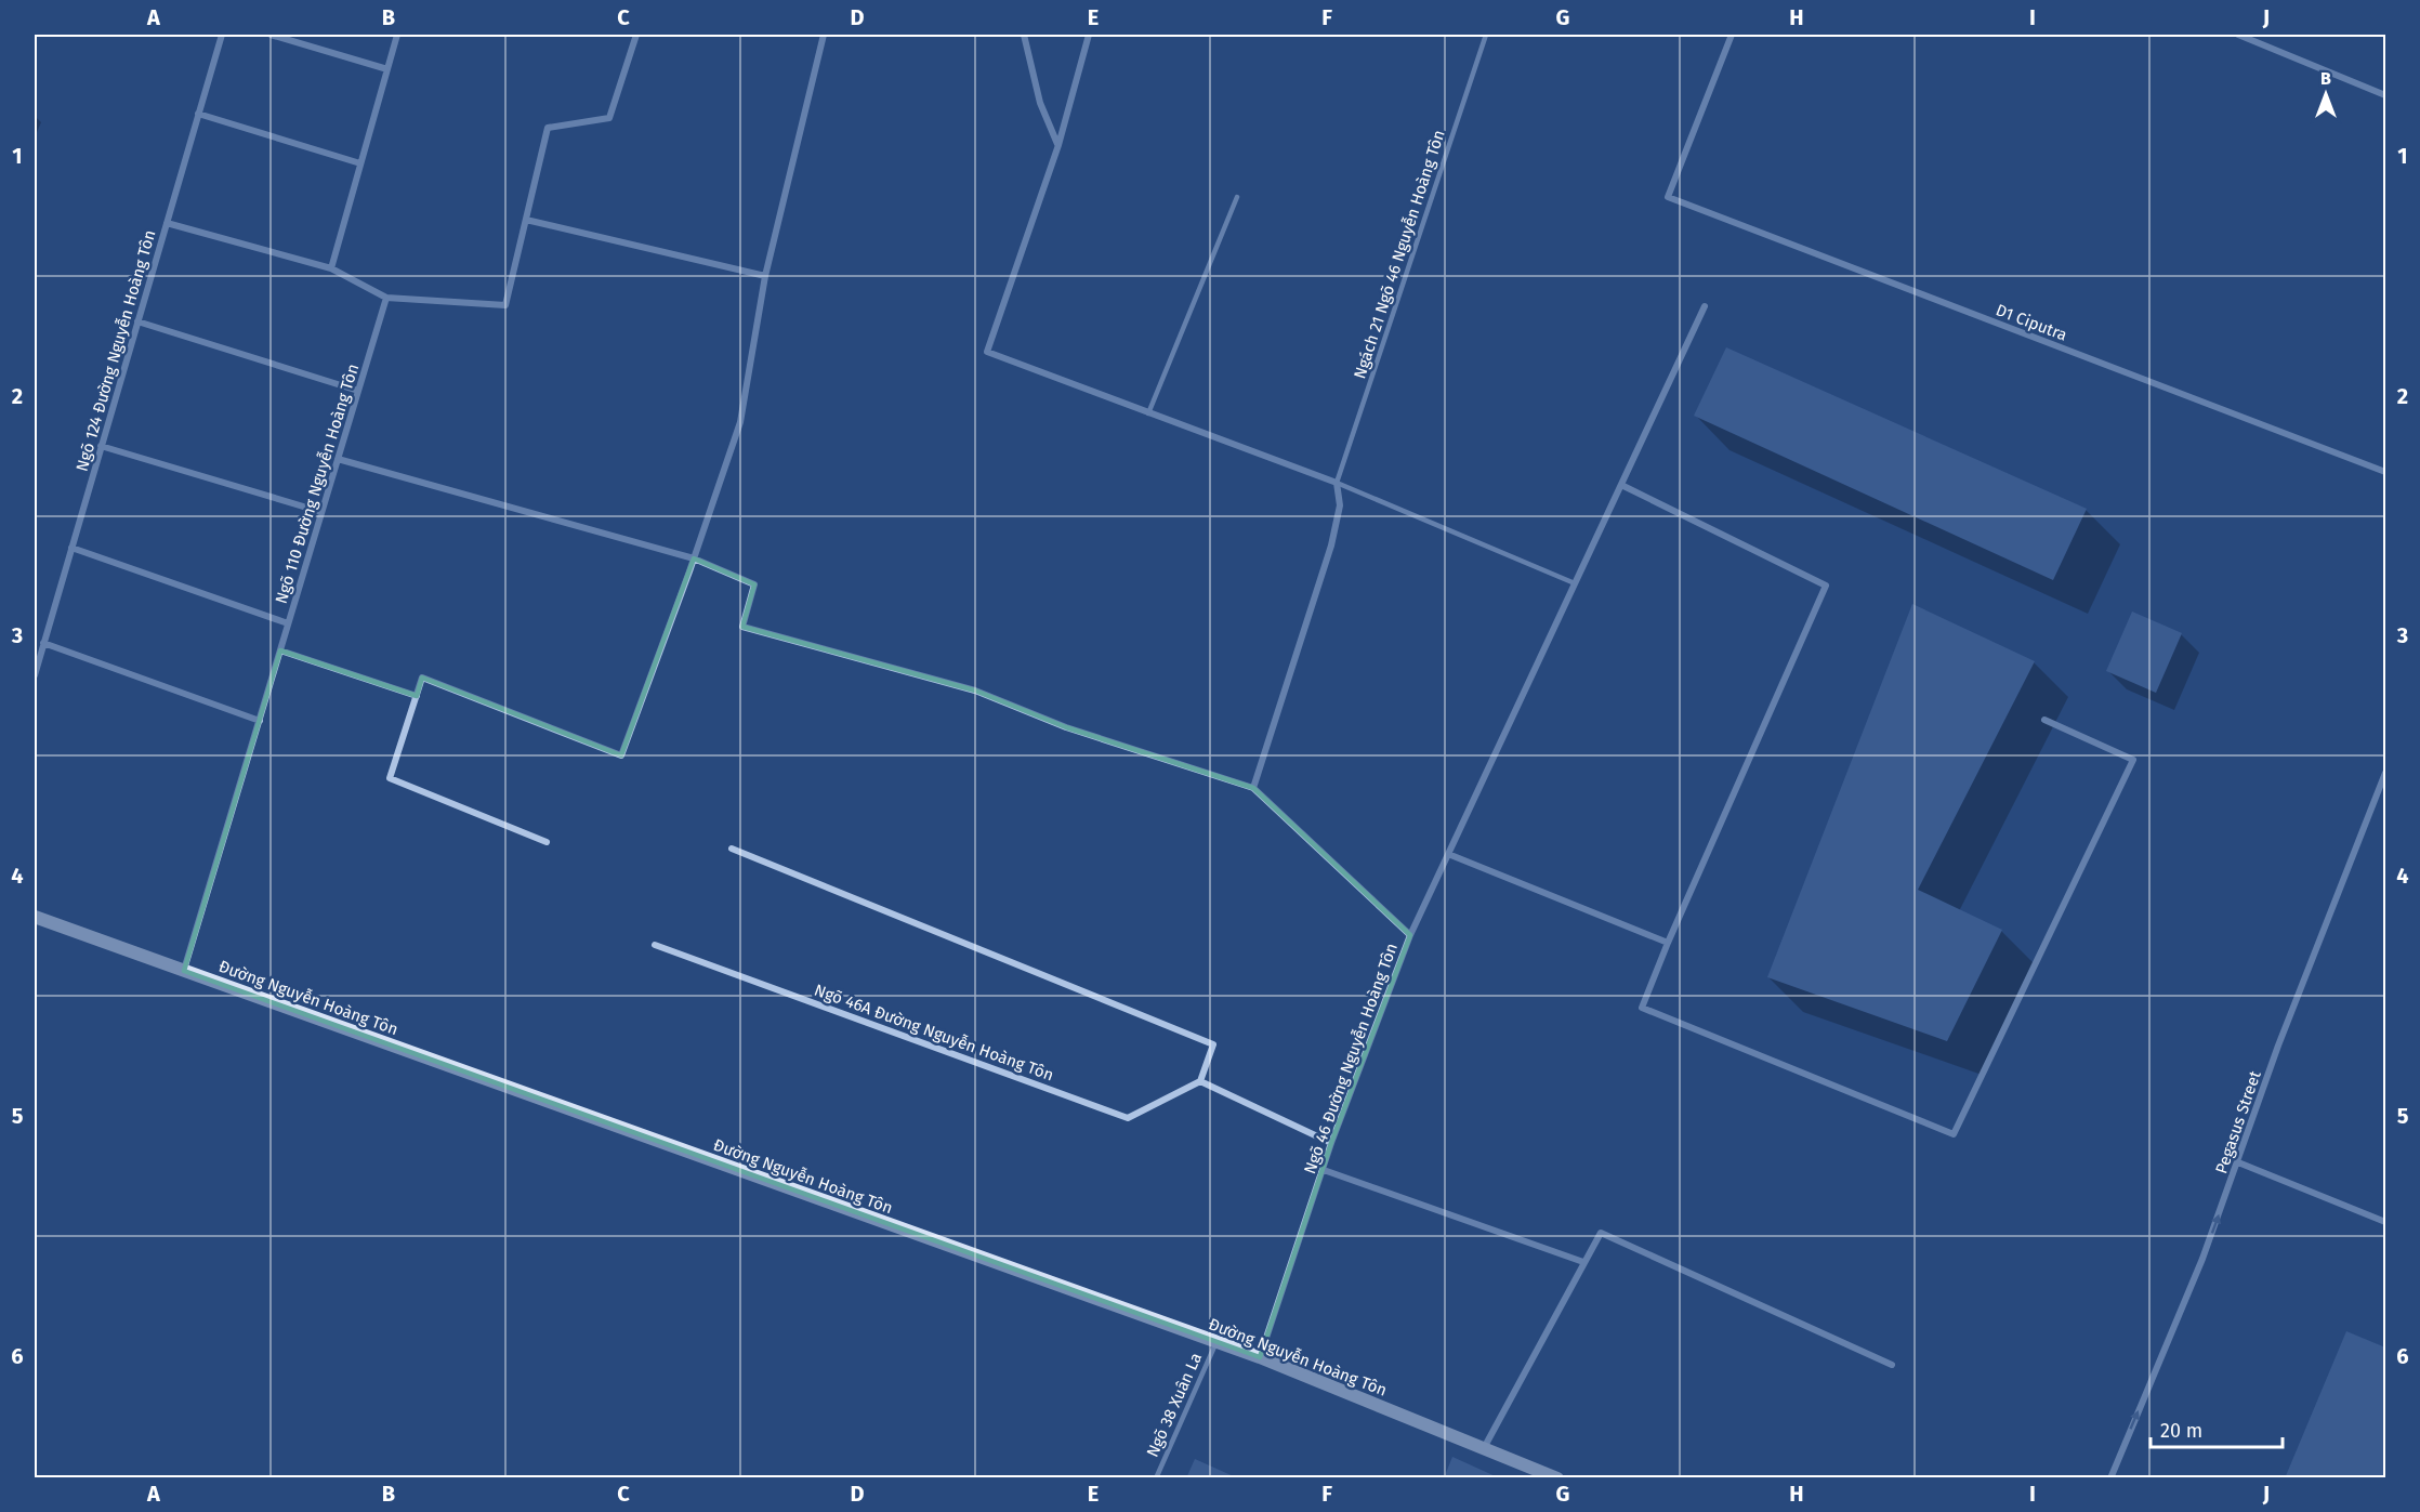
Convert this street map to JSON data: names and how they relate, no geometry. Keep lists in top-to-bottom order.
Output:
{
  "streets": {
    "main road": ["Đường Nguyễn Hoàng Tôn"],
    "street": [
      "D1 Ciputra",
      "Ngõ 124 Đường Nguyễn Hoàng Tôn",
      "Ngõ 110 Đường Nguyễn Hoàng Tôn",
      "Ngõ 46A Đường Nguyễn Hoàng Tôn",
      "Ngõ 46 Đường Nguyễn Hoàng Tôn",
      "Pegasus Street"
    ],
    "lane": ["Ngách 21 Ngõ 46 Nguyễn Hoàng Tôn", "Ngõ 38 Xuân La"]
  },
  "crossings": [
    ["Ngõ 110 Đường Nguyễn Hoàng Tôn", "Đường Nguyễn Hoàng Tôn"],
    ["Đường Nguyễn Hoàng Tôn", "Ngõ 46 Đường Nguyễn Hoàng Tôn"],
    ["Đường Nguyễn Hoàng Tôn", "Ngõ 38 Xuân La"]
  ],
  "one_way": ["Pegasus Street"],
  "scale_bar": "20 m",
  "north": "top",
  "grid": {
    "columns": [
      "A",
      "B",
      "C",
      "D",
      "E",
      "F",
      "G",
      "H",
      "I",
      "J"
    ],
    "rows": [
      "1",
      "2",
      "3",
      "4",
      "5",
      "6"
    ]
  }
}
